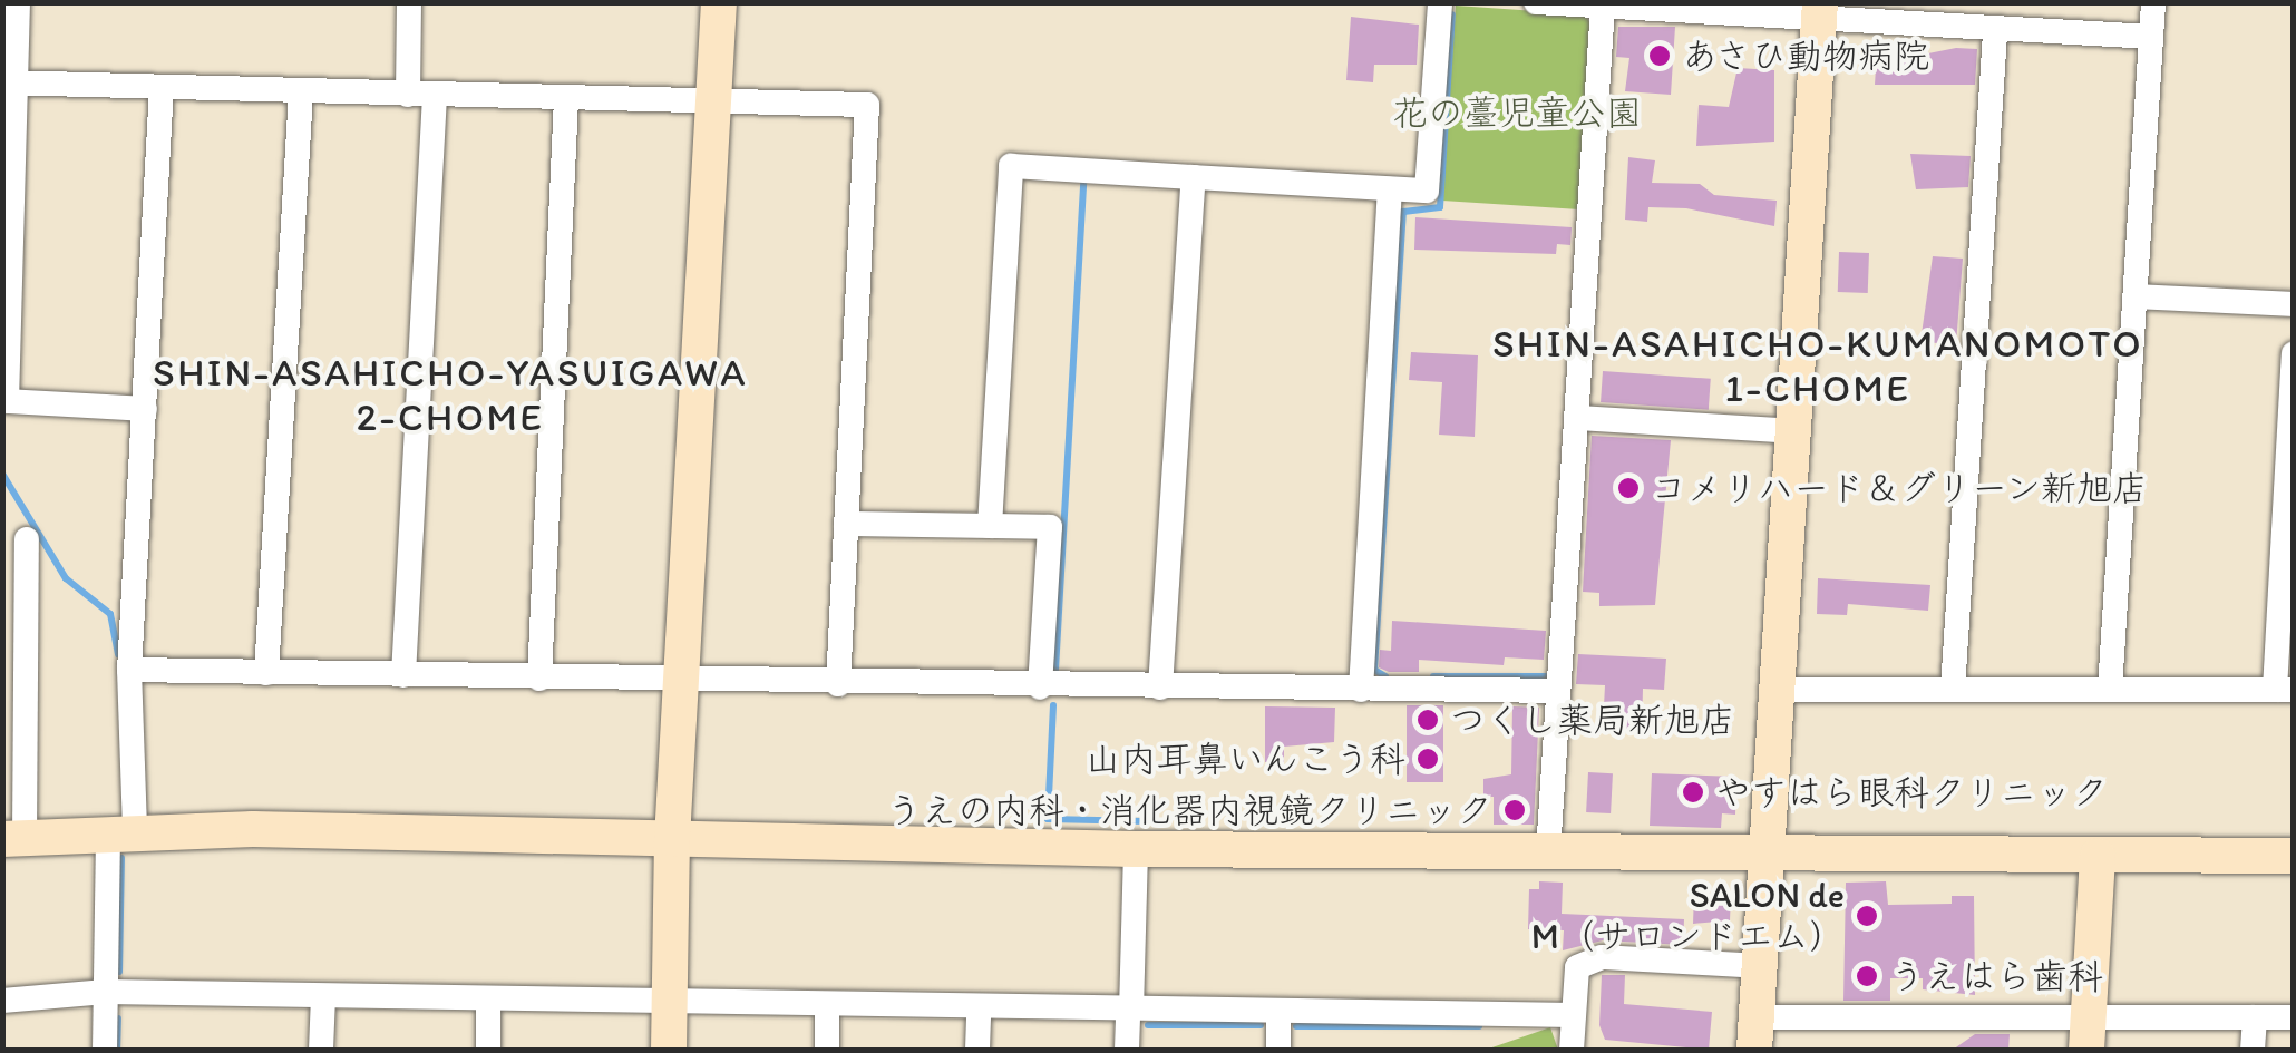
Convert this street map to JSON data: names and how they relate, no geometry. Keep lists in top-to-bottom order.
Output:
{
  "districts": ["SHIN-ASAHICHO-KUMANOMOTO 1-CHOME", "SHIN-ASAHICHO-YASUIGAWA 2-CHOME"],
  "parks": ["花の薹児童公園"],
  "places": [
    "あさひ動物病院",
    "コメリハード＆グリーン新旭店",
    "つくし薬局新旭店",
    "山内耳鼻いんこう科",
    "やすはら眼科クリニック",
    "うえの内科・消化器内視鏡クリニック",
    "SALON de M（サロンドエム）",
    "うえはら歯科"
  ]
}
